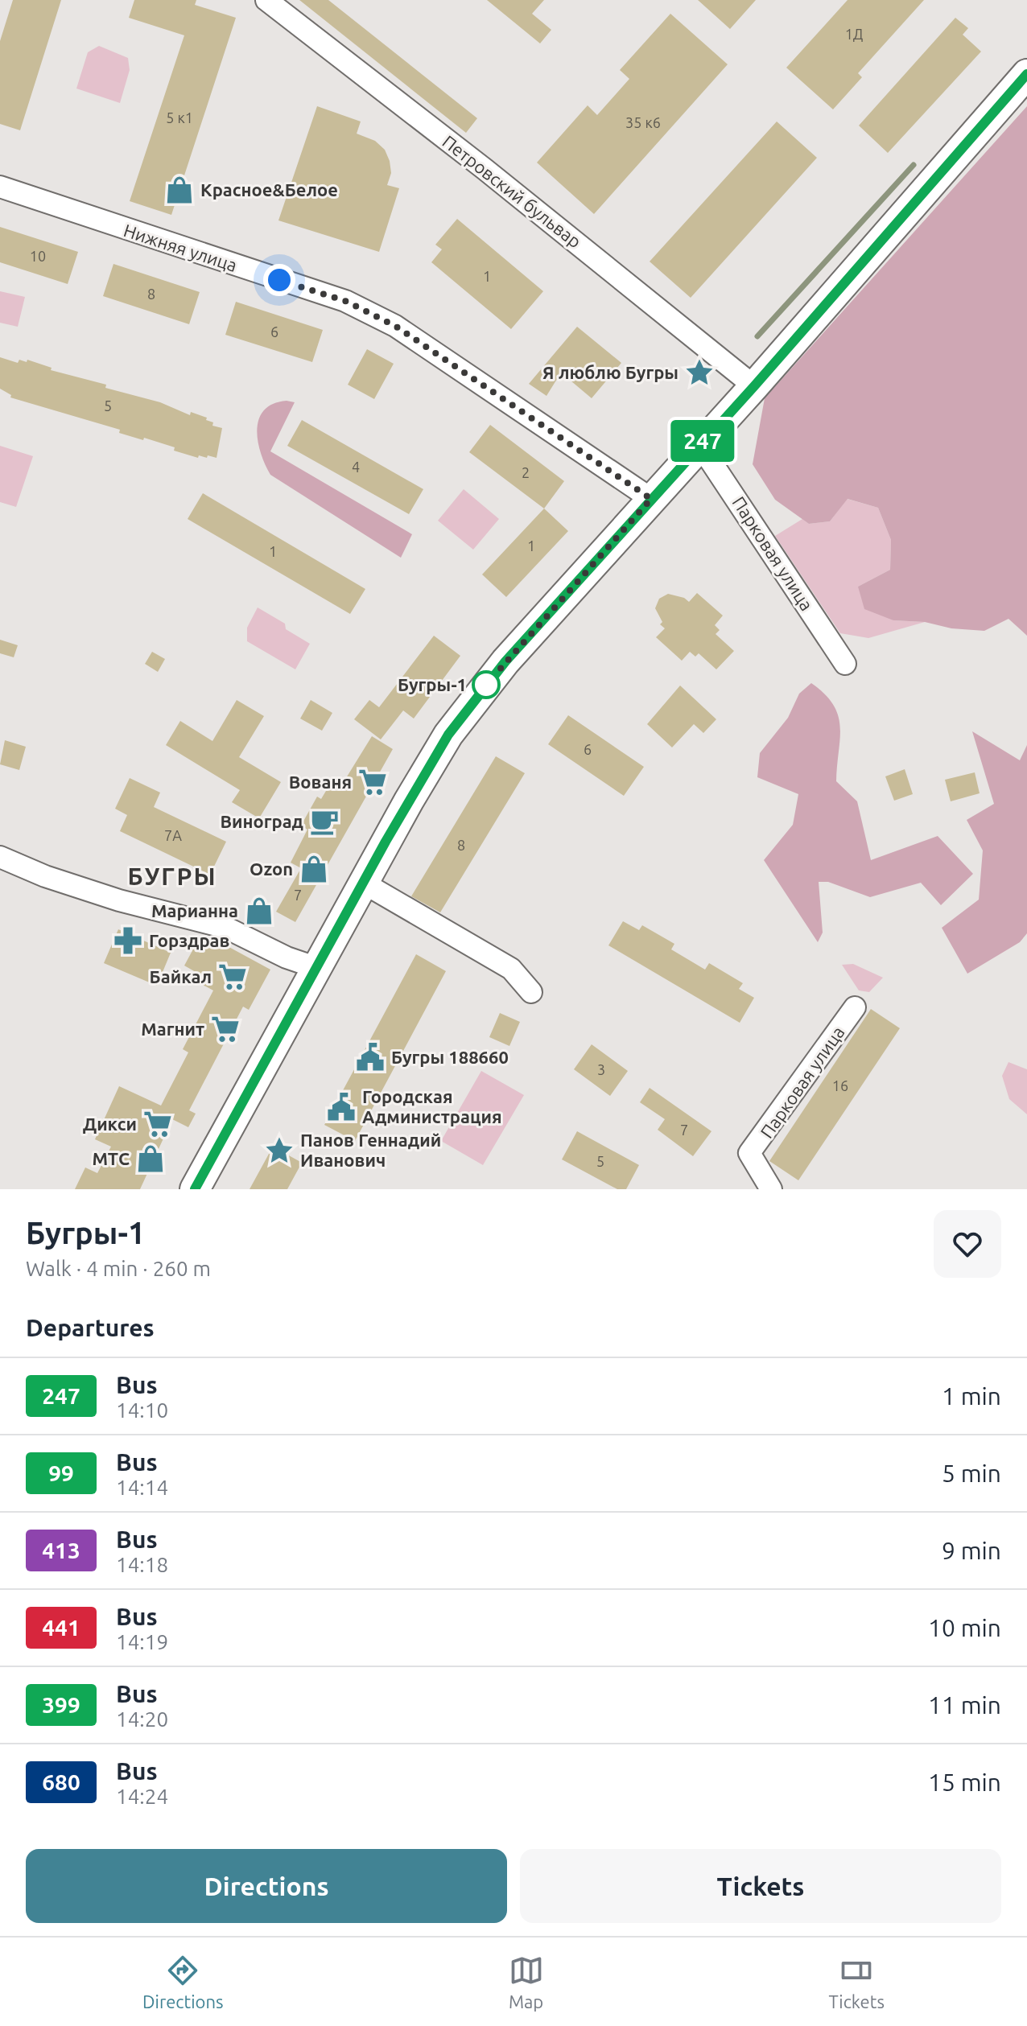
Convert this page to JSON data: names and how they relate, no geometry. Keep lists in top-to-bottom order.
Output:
{
  "streets": {
    "street": ["Петровский бульвар", "Нижняя улица", "Парковая улица"]
  },
  "districts": ["БУГРЫ"],
  "places": {
    "shop": [
      "Красное&Белое",
      "Ozon",
      "Марианна",
      "МТС"
    ],
    "place": ["Я люблю Бугры", "Панов Геннадий Иванович"],
    "other": ["Бугры-1"],
    "supermarket": [
      "Вованя",
      "Байкал",
      "Магнит",
      "Дикси"
    ],
    "cafe": ["Виноград"],
    "pharmacy": ["Горздрав"],
    "public building": ["Бугры 188660", "Городская Администрация"]
  },
  "lines": ["bus line 247"],
  "house_numbers": [
    "1Д",
    "5 к1",
    "35 к6",
    "10",
    "1",
    "8",
    "6",
    "5",
    "4",
    "2",
    "1",
    "1",
    "6",
    "7А",
    "8",
    "7",
    "3",
    "16",
    "7",
    "5"
  ],
  "page": {
    "on_map": "247",
    "heading": [
      ["Бугры-1", "Walk · 4 min · 260 m"],
      "Departures"
    ],
    "list": [
      {
        "mark": "247",
        "name": "Bus",
        "note": "14:10",
        "value": "1 min"
      },
      {
        "mark": "99",
        "name": "Bus",
        "note": "14:14",
        "value": "5 min"
      },
      {
        "mark": "413",
        "name": "Bus",
        "note": "14:18",
        "value": "9 min"
      },
      {
        "mark": "441",
        "name": "Bus",
        "note": "14:19",
        "value": "10 min"
      },
      {
        "mark": "399",
        "name": "Bus",
        "note": "14:20",
        "value": "11 min"
      },
      {
        "mark": "680",
        "name": "Bus",
        "note": "14:24",
        "value": "15 min"
      }
    ],
    "buttons": ["Directions", "Tickets"],
    "tabs": ["Directions", "Map", "Tickets"]
  }
}
